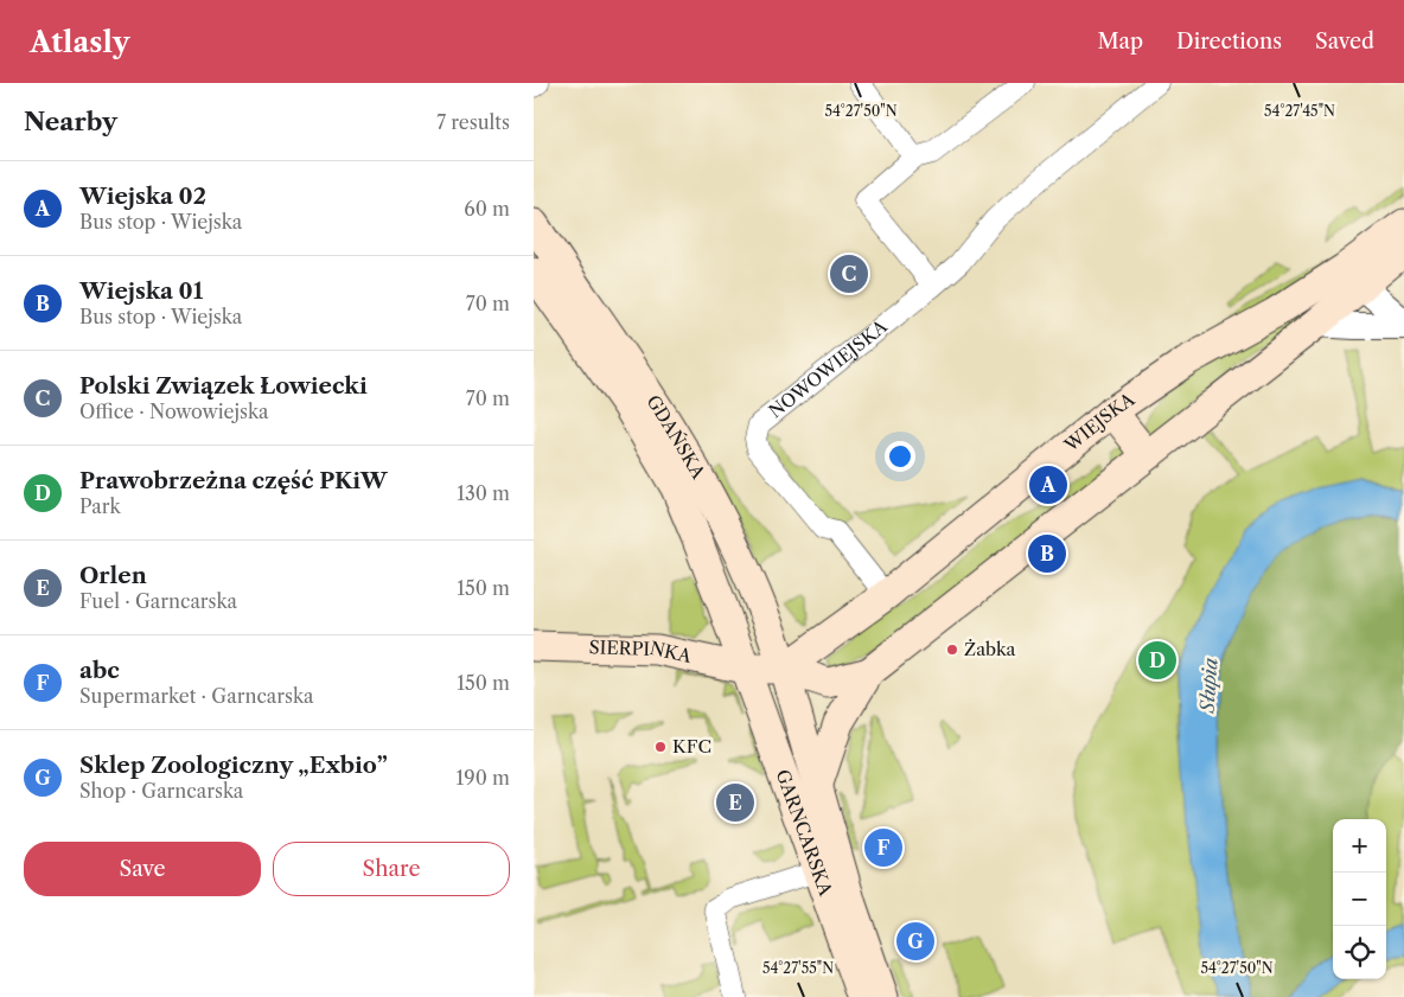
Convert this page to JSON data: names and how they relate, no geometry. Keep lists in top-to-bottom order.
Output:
{
  "streets": {
    "main road": [
      "WIEJSKA",
      "GDAŃSKA",
      "SIERPINKA",
      "GARNCARSKA"
    ],
    "street": ["NOWOWIEJSKA"]
  },
  "crossings": [
    ["NOWOWIEJSKA", "WIEJSKA"],
    ["WIEJSKA", "GDAŃSKA"],
    ["WIEJSKA", "SIERPINKA"],
    ["WIEJSKA", "GARNCARSKA"],
    ["GDAŃSKA", "SIERPINKA"],
    ["GDAŃSKA", "GARNCARSKA"],
    ["SIERPINKA", "GARNCARSKA"]
  ],
  "water": ["Słupia"],
  "places": ["Żabka", "KFC"],
  "page": {
    "header": "Atlasly",
    "nav": ["Map", "Directions", "Saved"],
    "heading": ["Nearby", "7 results"],
    "list": [
      {
        "mark": "A",
        "name": "Wiejska 02",
        "note": "Bus stop · Wiejska",
        "value": "60 m"
      },
      {
        "mark": "B",
        "name": "Wiejska 01",
        "note": "Bus stop · Wiejska",
        "value": "70 m"
      },
      {
        "mark": "C",
        "name": "Polski Związek Łowiecki",
        "note": "Office · Nowowiejska",
        "value": "70 m"
      },
      {
        "mark": "D",
        "name": "Prawobrzeżna część PKiW",
        "note": "Park",
        "value": "130 m"
      },
      {
        "mark": "E",
        "name": "Orlen",
        "note": "Fuel · Garncarska",
        "value": "150 m"
      },
      {
        "mark": "F",
        "name": "abc",
        "note": "Supermarket · Garncarska",
        "value": "150 m"
      },
      {
        "mark": "G",
        "name": "Sklep Zoologiczny „Exbio”",
        "note": "Shop · Garncarska",
        "value": "190 m"
      }
    ],
    "pins": [
      "C",
      "A",
      "B",
      "D",
      "E",
      "F",
      "G"
    ],
    "map_buttons": ["+", "−"],
    "buttons": ["Save", "Share"]
  },
  "coordinates": ["54°27'50\"N", "54°27'45\"N", "54°27'55\"N"]
}
